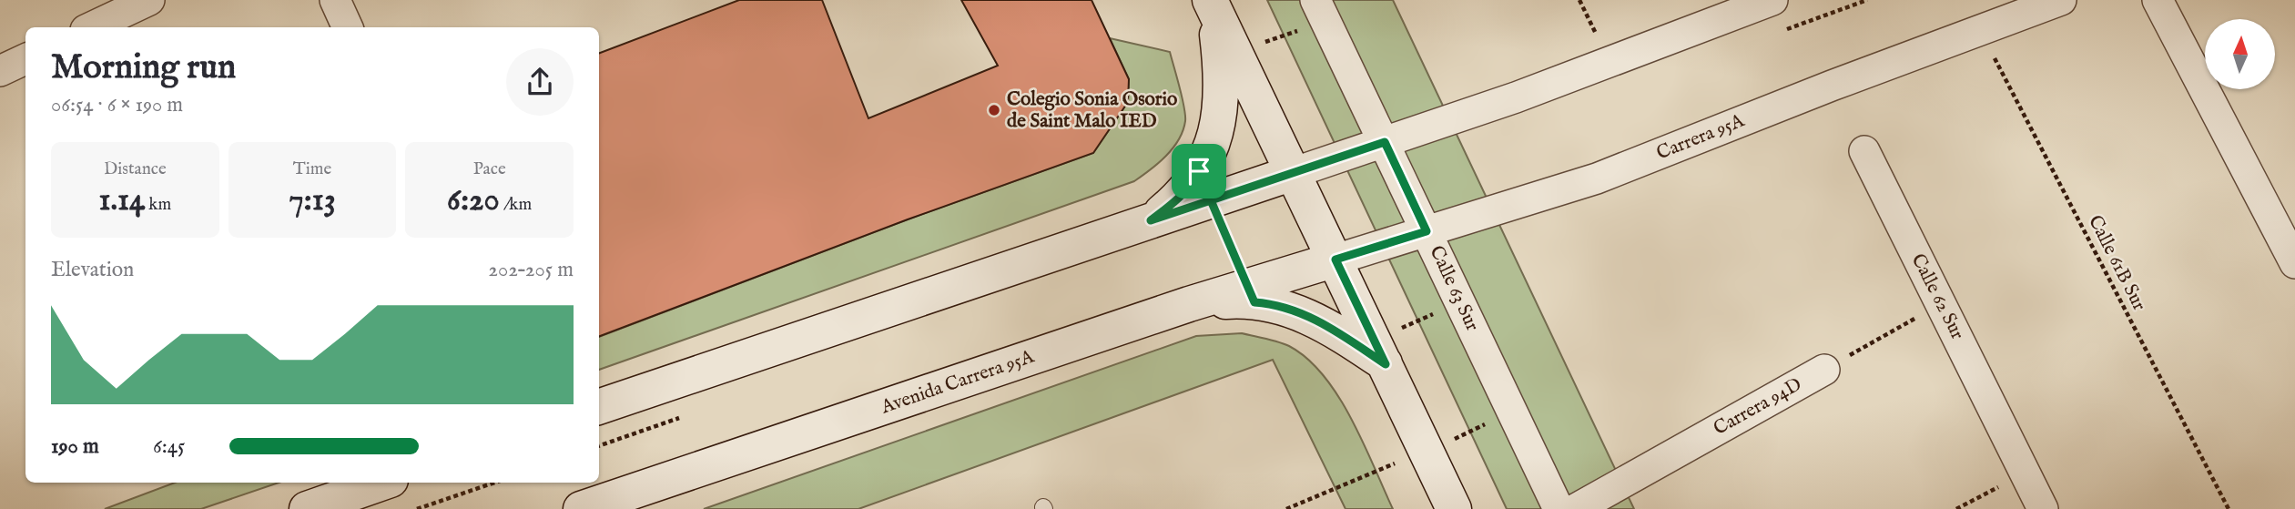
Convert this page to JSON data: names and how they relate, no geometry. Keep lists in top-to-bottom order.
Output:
{
  "streets": {
    "main road": ["Avenida Carrera 95A"],
    "street": [
      "Carrera 95A",
      "Calle 63 Sur",
      "Calle 62 Sur",
      "Carrera 94D"
    ],
    "path": ["Calle 61B Sur"]
  },
  "crossings": [
    ["Carrera 95A", "Calle 61B Sur"],
    ["Carrera 95A", "Calle 63 Sur"],
    ["Carrera 95A", "Avenida Carrera 95A"],
    ["Calle 62 Sur", "Carrera 94D"]
  ],
  "places": ["Colegio Sonia Osorio de Saint Malo IED"],
  "north": "top",
  "page": {
    "heading": ["Morning run", "06:54 · 6 × 190 m"],
    "stats": [
      ["Distance", "1.14 km"],
      ["Time", "7:13"],
      ["Pace", "6:20 /km"]
    ],
    "chart": ["Elevation", "202–205 m"],
    "list": [
      {
        "name": "190 m",
        "note": "6:45"
      }
    ]
  }
}
